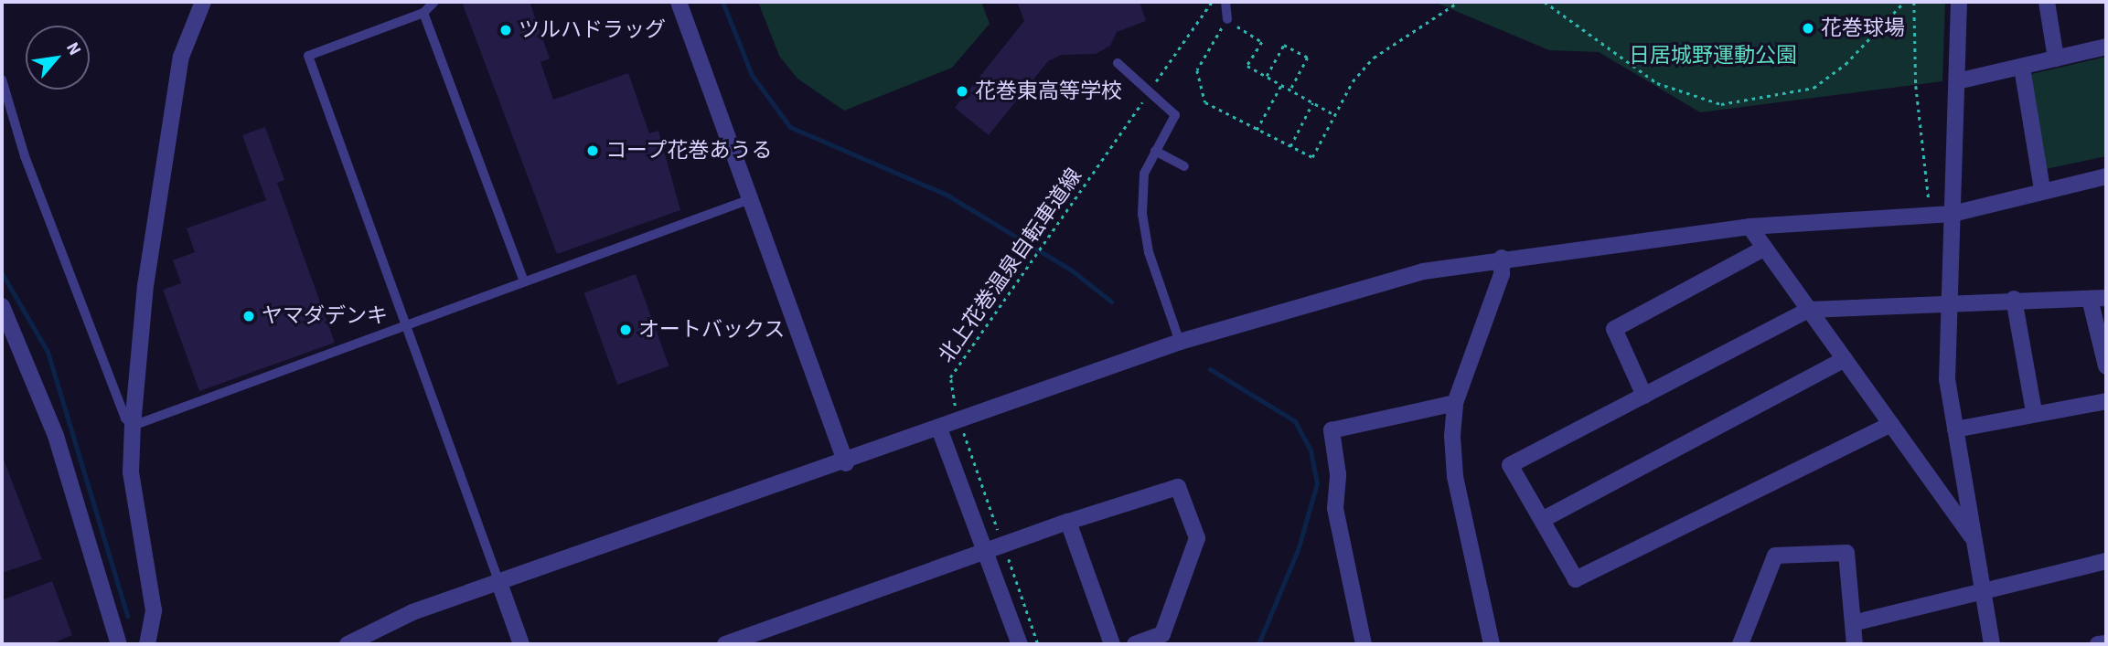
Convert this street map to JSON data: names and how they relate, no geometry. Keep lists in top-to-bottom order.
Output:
{
  "streets": {
    "path": ["北上花巻温泉自転車道線"]
  },
  "parks": ["日居城野運動公園"],
  "places": [
    "花巻球場",
    "ツルハドラッグ",
    "花巻東高等学校",
    "コープ花巻あうる",
    "ヤマダデンキ",
    "オートバックス"
  ],
  "north": "top right"
}
